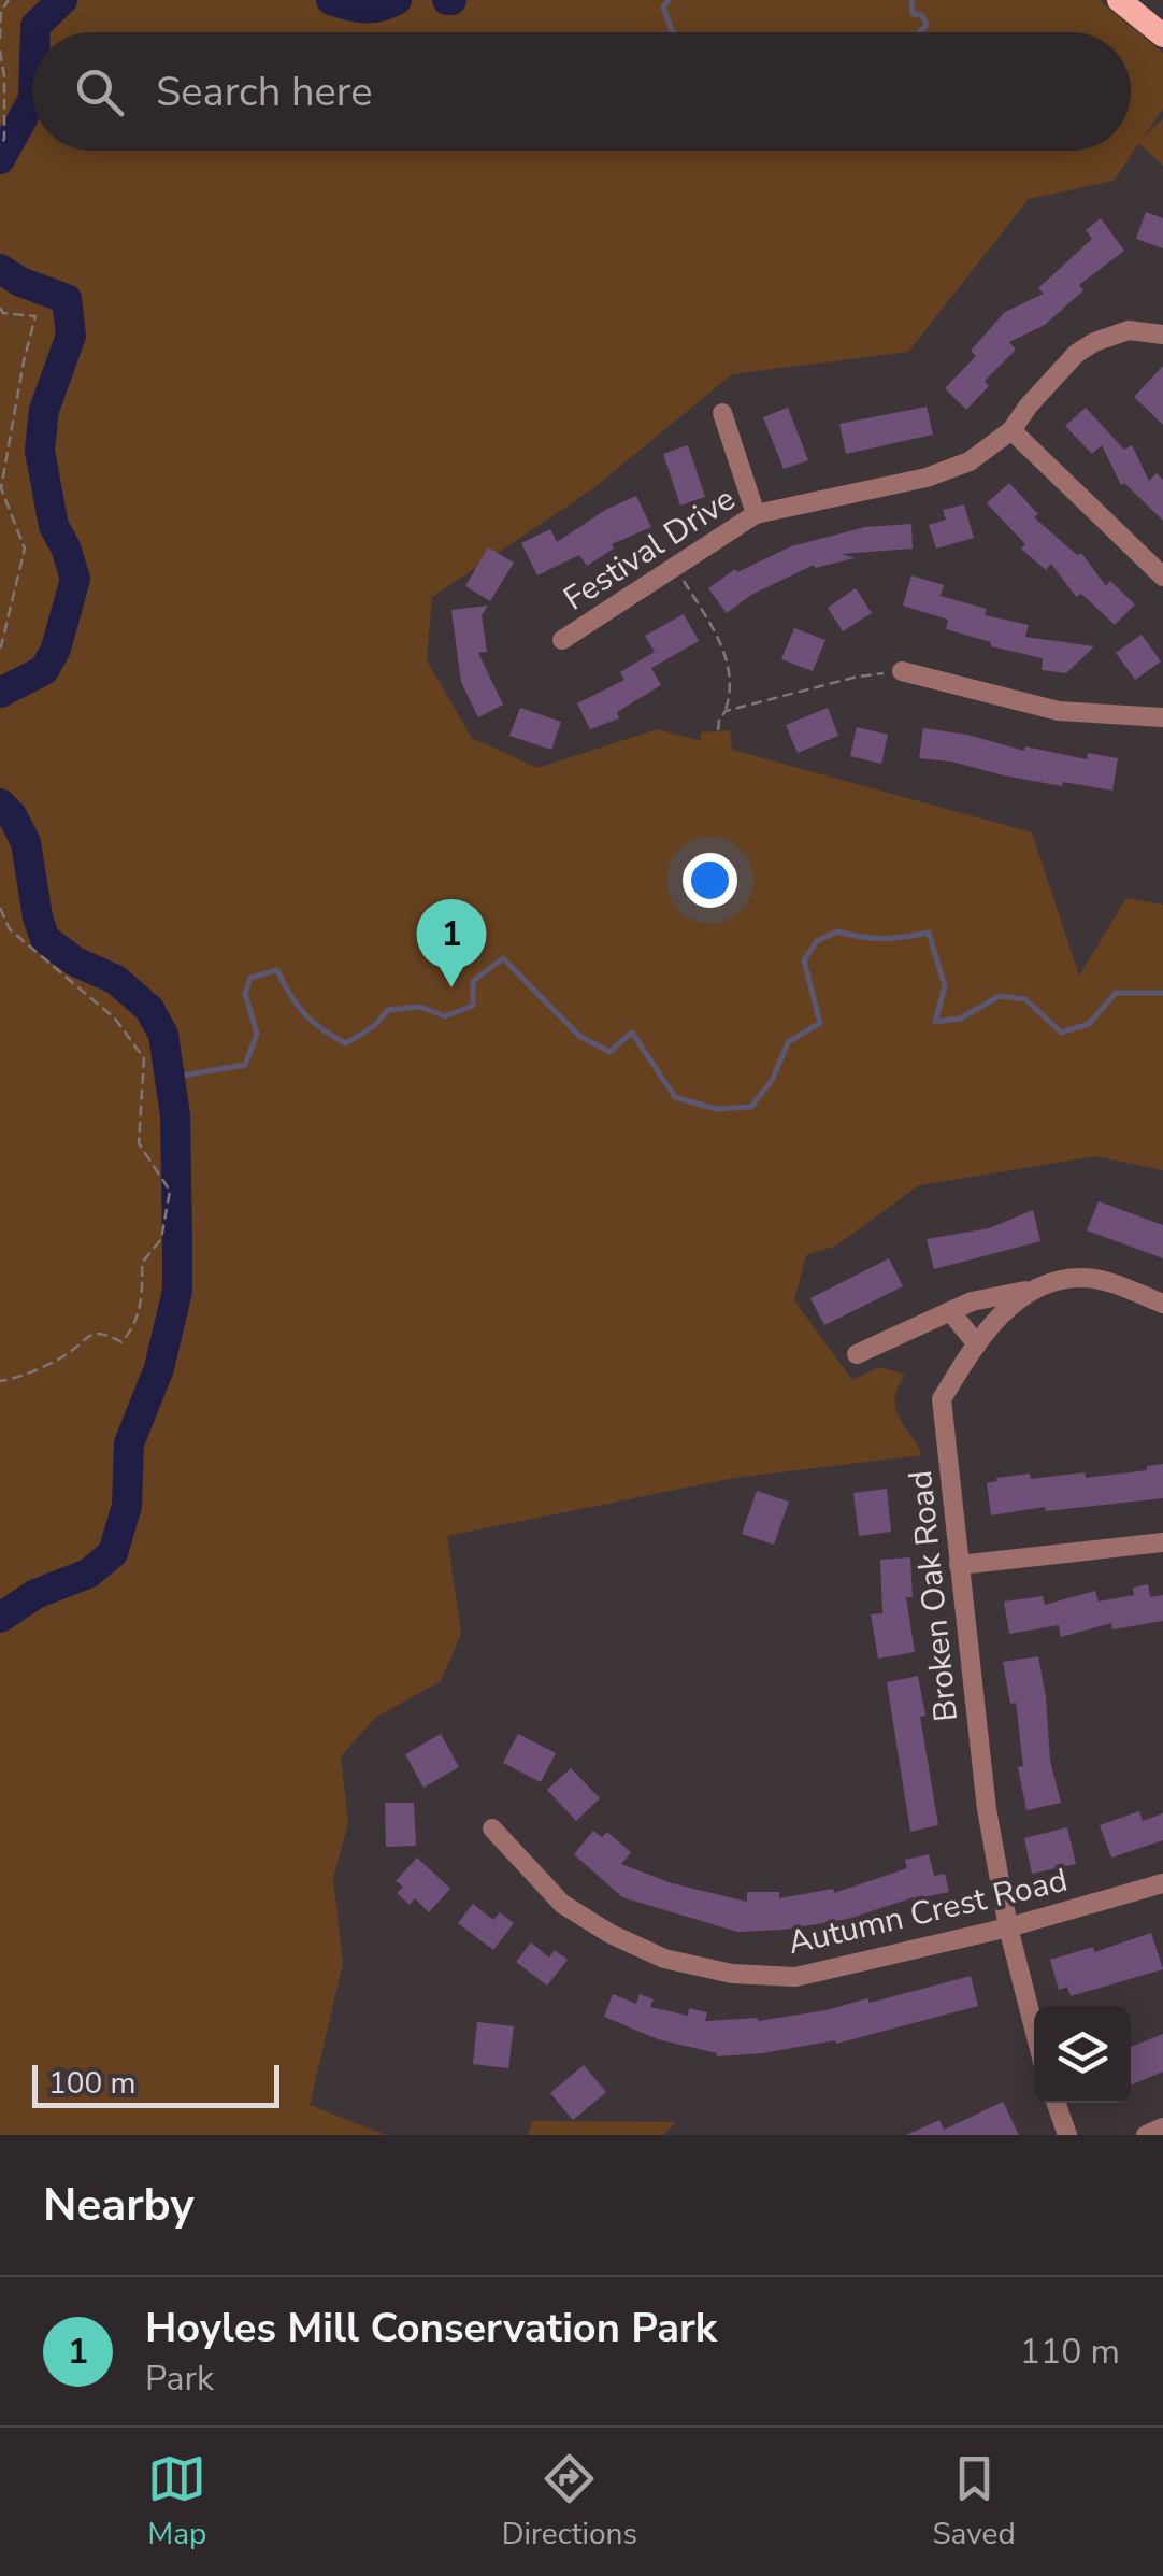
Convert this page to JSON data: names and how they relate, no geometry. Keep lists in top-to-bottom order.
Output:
{
  "streets": {
    "street": ["Festival Drive", "Broken Oak Road", "Autumn Crest Road"]
  },
  "crossings": [
    ["Broken Oak Road", "Autumn Crest Road"]
  ],
  "scale_bar": "100 m",
  "page": {
    "search": "Search here",
    "pins": "1",
    "scale": "100 m",
    "heading": "Nearby",
    "list": [
      {
        "mark": "1",
        "name": "Hoyles Mill Conservation Park",
        "note": "Park",
        "value": "110 m"
      }
    ],
    "nav": ["Map", "Directions", "Saved"]
  }
}
